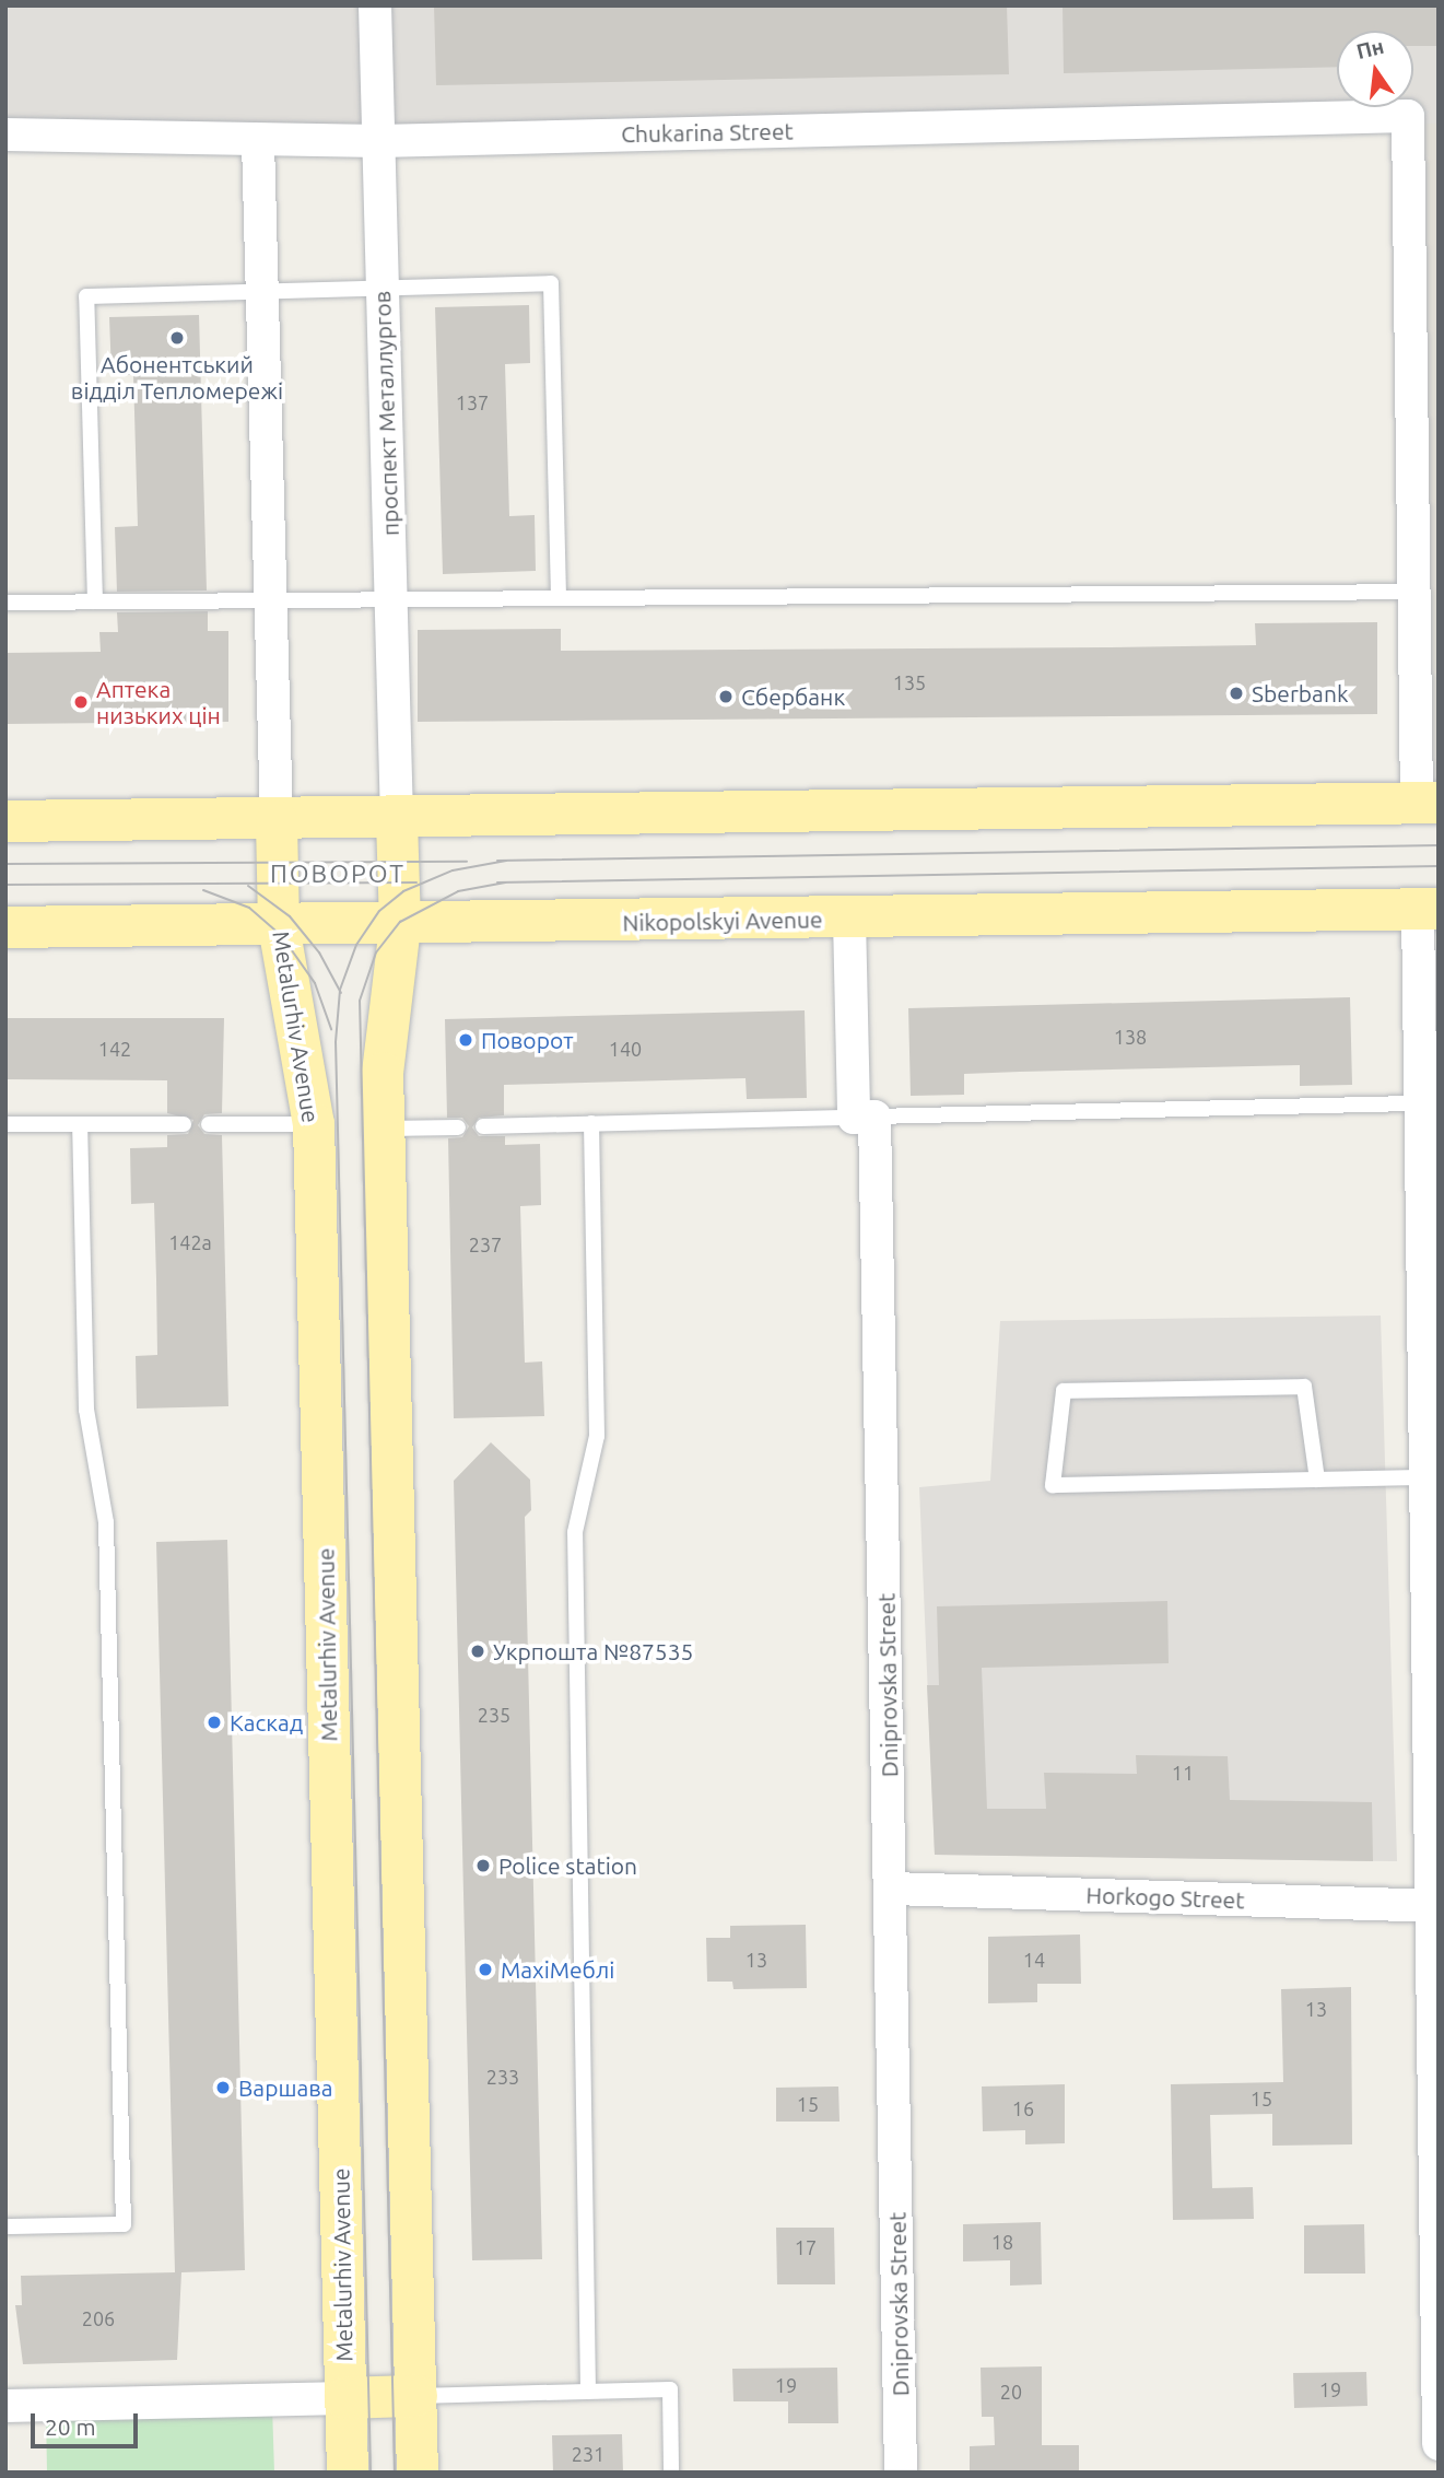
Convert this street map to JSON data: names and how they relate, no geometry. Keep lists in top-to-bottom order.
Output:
{
  "streets": {
    "main road": ["Nikopolskyi Avenue", "Metalurhiv Avenue"],
    "street": [
      "Chukarina Street",
      "проспект Металлургов",
      "Dniprovska Street",
      "Horkogo Street"
    ]
  },
  "crossings": [
    ["Chukarina Street", "проспект Металлургов"],
    ["Nikopolskyi Avenue", "Metalurhiv Avenue"],
    ["Nikopolskyi Avenue", "Dniprovska Street"],
    ["Dniprovska Street", "Horkogo Street"]
  ],
  "districts": ["ПОВОРОТ"],
  "places": [
    "Абонентський відділ Тепломережі",
    "Sberbank",
    "Сбербанк",
    "Аптека низьких цін",
    "Поворот",
    "Укрпошта №87535",
    "Каскад",
    "Police station",
    "MaxiМеблі",
    "Варшава"
  ],
  "house_numbers": [
    "137",
    "135",
    "138",
    "142",
    "140",
    "142а",
    "237",
    "235",
    "11",
    "13",
    "14",
    "13",
    "233",
    "15",
    "15",
    "16",
    "18",
    "17",
    "206",
    "19",
    "19",
    "20",
    "231"
  ],
  "scale_bar": "20 m",
  "north": "top"
}
